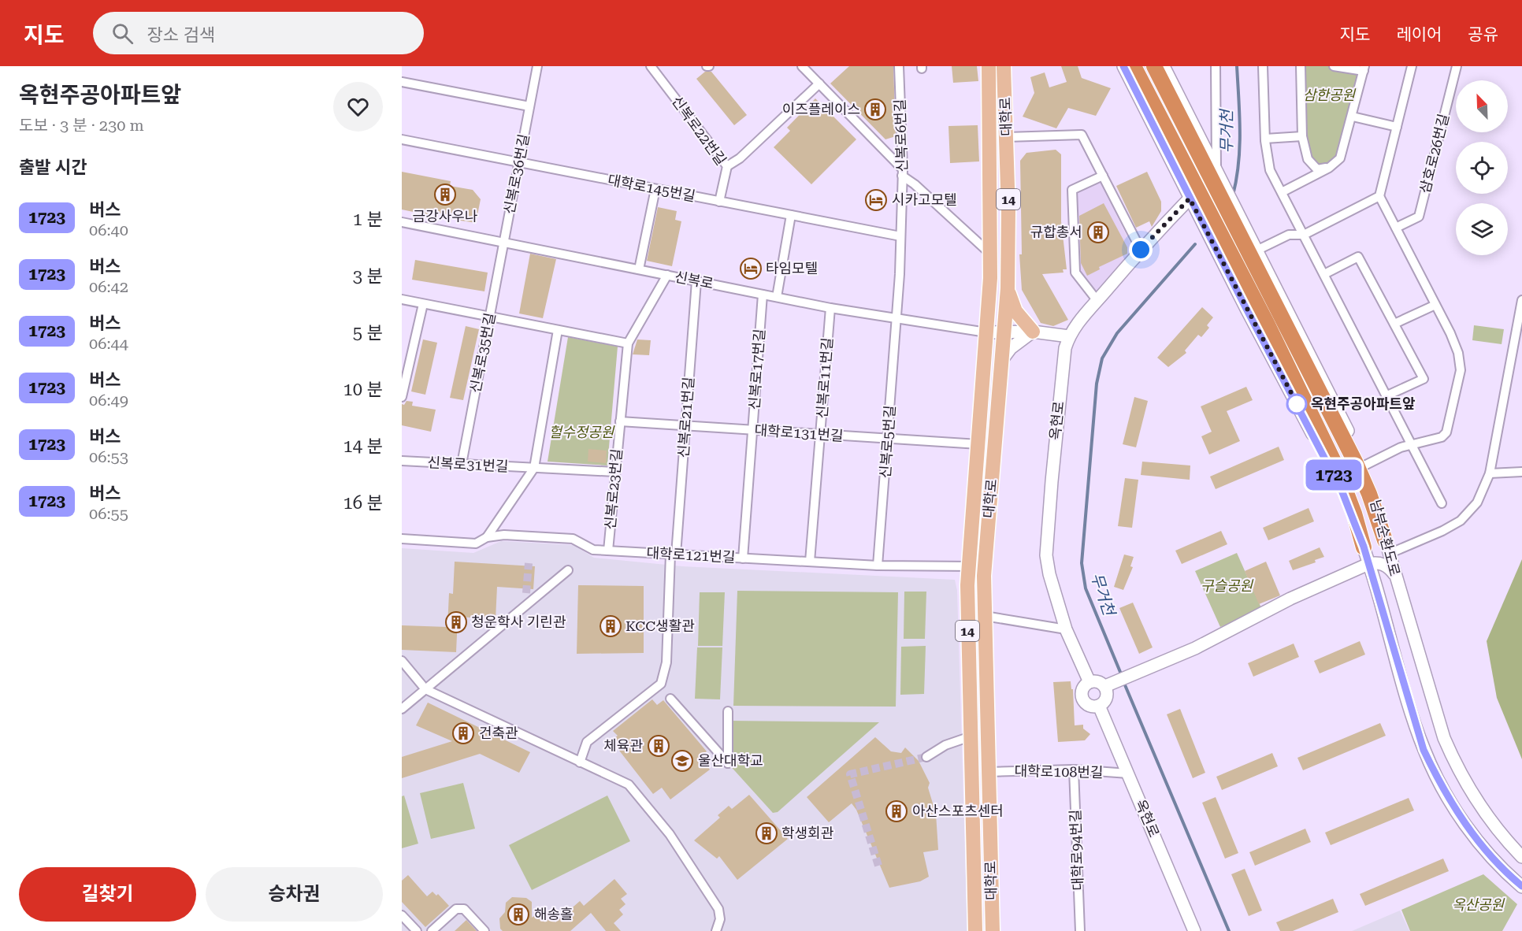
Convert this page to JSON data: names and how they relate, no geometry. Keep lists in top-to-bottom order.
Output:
{
  "streets": {
    "main road": [
      "대학로",
      "14",
      "옥현로",
      "남부순환도로"
    ],
    "street": [
      "신복로22번길",
      "신복로6번길",
      "삼호로26번길",
      "신복로36번길",
      "대학로145번길",
      "신복로",
      "신복로35번길",
      "신복로17번길",
      "신복로11번길",
      "신복로21번길",
      "대학로131번길",
      "신복로5번길",
      "신복로31번길",
      "신복로23번길",
      "대학로121번길",
      "대학로108번길",
      "대학로94번길"
    ]
  },
  "crossings": [
    ["대학로", "신복로"],
    ["대학로", "대학로131번길"],
    ["대학로", "대학로121번길"],
    ["대학로", "대학로108번길"],
    ["신복로22번길", "대학로145번길"],
    ["신복로6번길", "대학로145번길"],
    ["신복로6번길", "신복로"],
    ["신복로6번길", "신복로5번길"],
    ["신복로36번길", "대학로145번길"],
    ["신복로36번길", "신복로"],
    ["신복로36번길", "신복로35번길"],
    ["신복로", "신복로35번길"],
    ["신복로", "신복로17번길"],
    ["신복로", "신복로11번길"],
    ["신복로", "신복로21번길"],
    ["신복로", "신복로5번길"],
    ["신복로", "신복로23번길"],
    ["신복로35번길", "신복로31번길"],
    ["신복로17번길", "대학로131번길"],
    ["신복로17번길", "대학로121번길"],
    ["신복로11번길", "대학로131번길"],
    ["신복로11번길", "대학로121번길"],
    ["신복로21번길", "대학로131번길"],
    ["신복로21번길", "대학로121번길"],
    ["옥현로", "남부순환도로"],
    ["옥현로", "대학로108번길"],
    ["대학로131번길", "신복로5번길"],
    ["대학로131번길", "신복로23번길"],
    ["신복로5번길", "대학로121번길"],
    ["신복로31번길", "대학로121번길"],
    ["신복로23번길", "대학로121번길"],
    ["대학로108번길", "대학로94번길"]
  ],
  "water": ["무거천"],
  "parks": [
    "삼한공원",
    "헐수정공원",
    "구슬공원",
    "옥산공원"
  ],
  "places": {
    "building": [
      "이즈플레이스",
      "금강사우나",
      "규합총서",
      "청운학사 기린관",
      "KCC생활관",
      "건축관",
      "체육관",
      "아산스포츠센터",
      "학생회관",
      "해송홀"
    ],
    "hotel": ["시카고모텔", "타임모텔"],
    "other": ["옥현주공아파트앞"],
    "school or university": ["울산대학교"]
  },
  "lines": ["bus line 1723"],
  "north": "top left",
  "page": {
    "header": "지도",
    "search": "장소 검색",
    "nav": ["지도", "레이어", "공유"],
    "heading": [
      ["옥현주공아파트앞", "도보 · 3 분 · 230 m"],
      "출발 시간"
    ],
    "on_map": "1723",
    "list": [
      {
        "mark": "1723",
        "name": "버스",
        "note": "06:40",
        "value": "1 분"
      },
      {
        "mark": "1723",
        "name": "버스",
        "note": "06:42",
        "value": "3 분"
      },
      {
        "mark": "1723",
        "name": "버스",
        "note": "06:44",
        "value": "5 분"
      },
      {
        "mark": "1723",
        "name": "버스",
        "note": "06:49",
        "value": "10 분"
      },
      {
        "mark": "1723",
        "name": "버스",
        "note": "06:53",
        "value": "14 분"
      },
      {
        "mark": "1723",
        "name": "버스",
        "note": "06:55",
        "value": "16 분"
      }
    ],
    "buttons": ["길찾기", "승차권"]
  }
}
